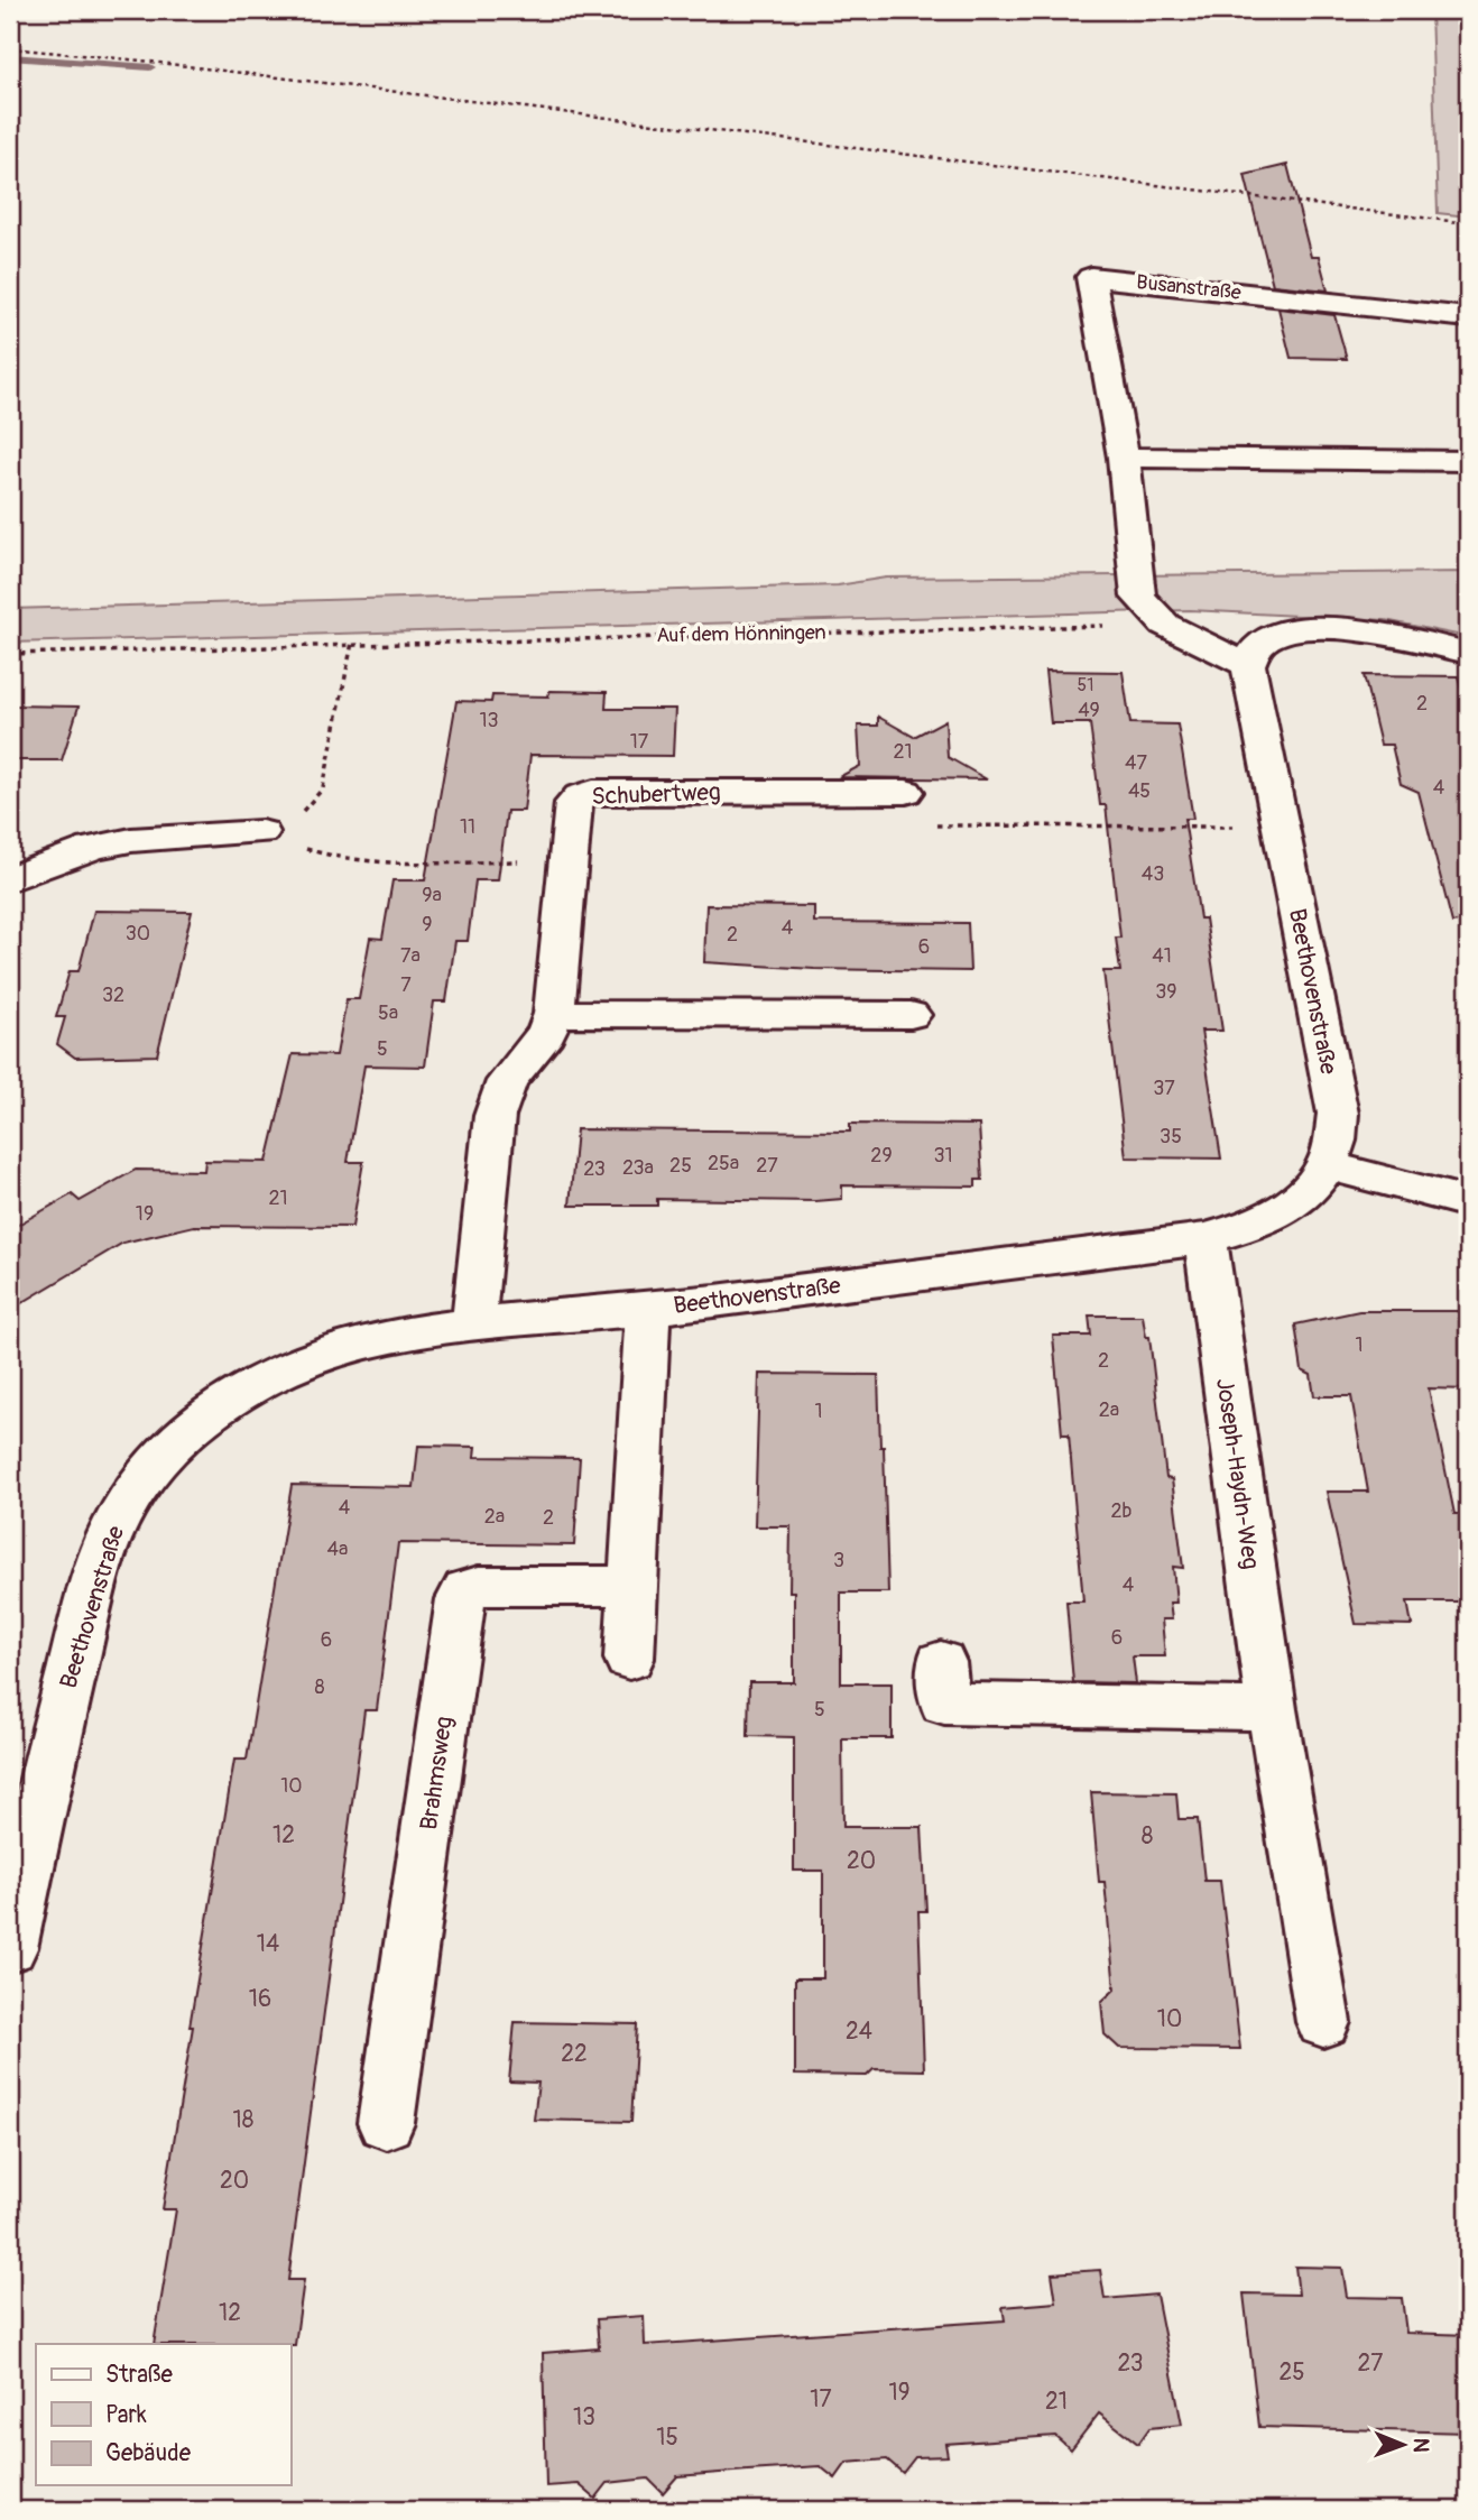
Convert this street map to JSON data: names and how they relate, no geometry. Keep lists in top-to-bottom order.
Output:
{
  "streets": {
    "street": [
      "Busanstraße",
      "Schubertweg",
      "Beethovenstraße",
      "Joseph-Haydn-Weg",
      "Brahmsweg"
    ],
    "path": ["Auf dem Hönningen"]
  },
  "crossings": [
    ["Busanstraße", "Auf dem Hönningen"],
    ["Busanstraße", "Beethovenstraße"],
    ["Schubertweg", "Beethovenstraße"],
    ["Beethovenstraße", "Joseph-Haydn-Weg"]
  ],
  "house_numbers": [
    "51",
    "2",
    "49",
    "13",
    "17",
    "21",
    "47",
    "4",
    "45",
    "11",
    "43",
    "9a",
    "9",
    "4",
    "30",
    "2",
    "6",
    "7a",
    "41",
    "7",
    "39",
    "32",
    "5a",
    "5",
    "37",
    "35",
    "29",
    "31",
    "25a",
    "25",
    "27",
    "23a",
    "23",
    "21",
    "19",
    "1",
    "2",
    "2a",
    "1",
    "4",
    "2b",
    "2a",
    "2",
    "4a",
    "3",
    "4",
    "6",
    "6",
    "8",
    "5",
    "10",
    "12",
    "8",
    "20",
    "14",
    "16",
    "10",
    "24",
    "22",
    "18",
    "20",
    "12",
    "23",
    "27",
    "25",
    "19",
    "17",
    "21",
    "13",
    "15"
  ],
  "legend": ["Straße", "Park", "Gebäude"],
  "north": "right"
}
